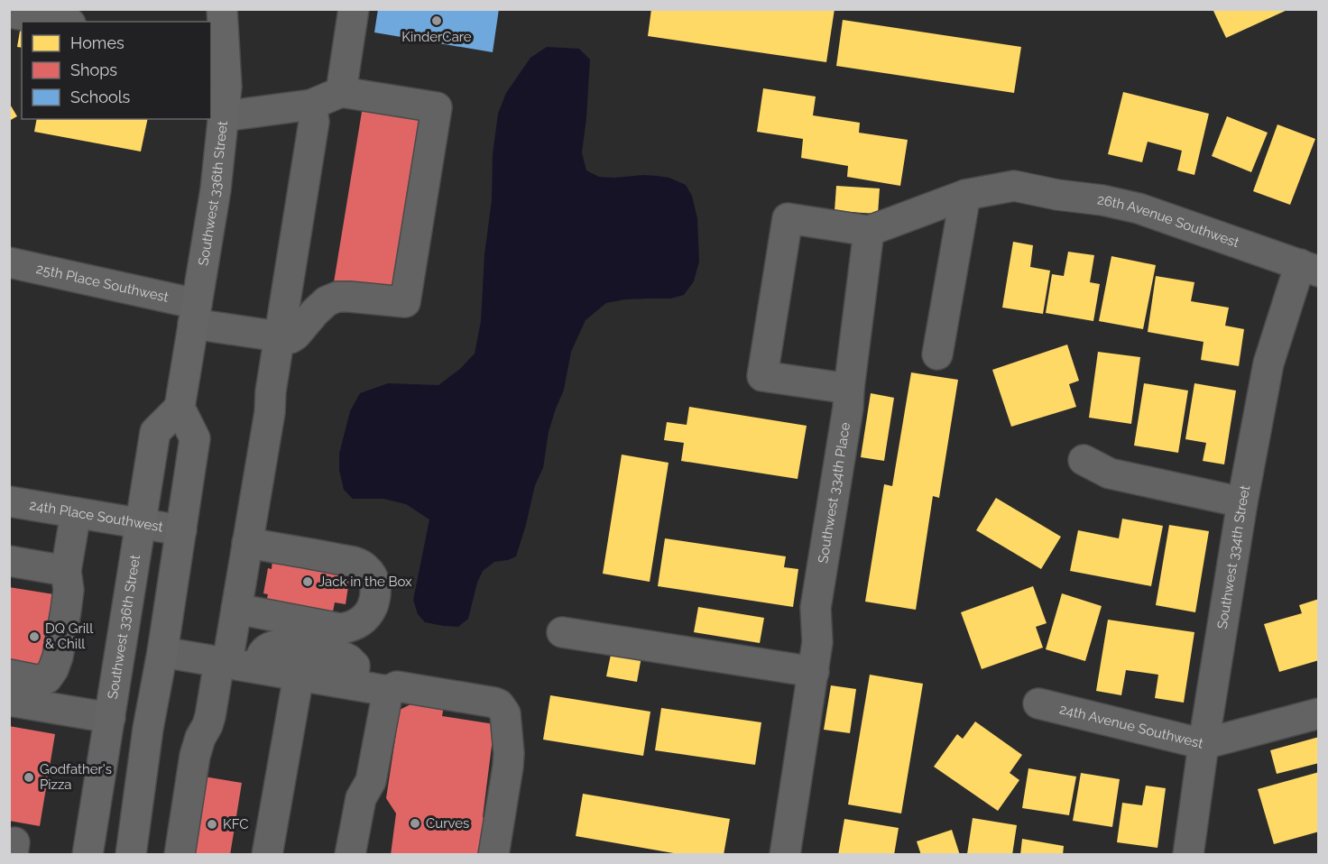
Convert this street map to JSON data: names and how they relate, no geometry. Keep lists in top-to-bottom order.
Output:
{
  "streets": {
    "main road": ["Southwest 336th Street"],
    "street": [
      "26th Avenue Southwest",
      "25th Place Southwest",
      "Southwest 334th Place",
      "24th Place Southwest",
      "Southwest 334th Street",
      "24th Avenue Southwest"
    ]
  },
  "crossings": [
    ["Southwest 336th Street", "25th Place Southwest"],
    ["Southwest 336th Street", "24th Place Southwest"],
    ["26th Avenue Southwest", "Southwest 334th Street"],
    ["Southwest 334th Street", "24th Avenue Southwest"]
  ],
  "places": [
    "KinderCare",
    "Jack in the Box",
    "DQ Grill & Chill",
    "Godfather's Pizza",
    "Curves",
    "KFC"
  ],
  "legend": ["Homes", "Shops", "Schools"]
}
